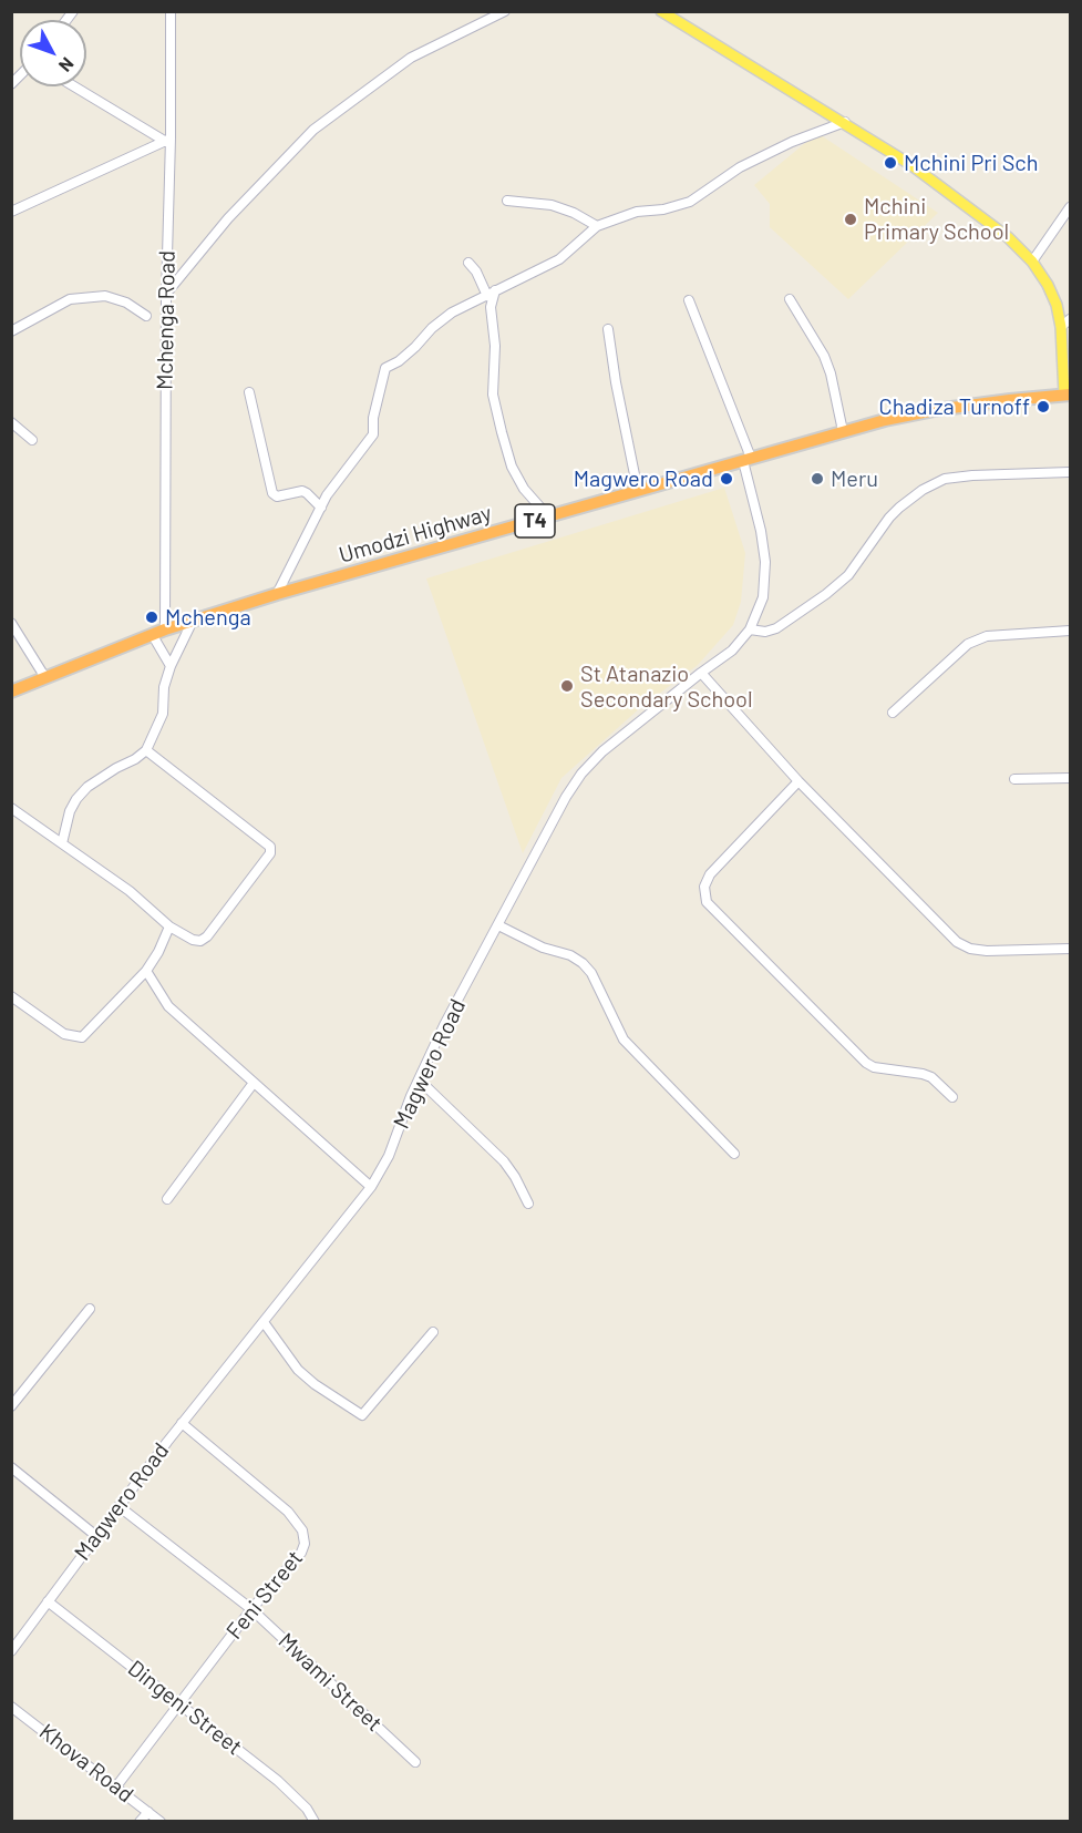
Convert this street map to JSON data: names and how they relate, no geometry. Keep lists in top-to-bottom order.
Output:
{
  "streets": {
    "highway": ["T4", "Umodzi Highway"],
    "street": [
      "Mchenga Road",
      "Magwero Road",
      "Feni Street",
      "Mwami Street",
      "Dingeni Street",
      "Khova Road"
    ]
  },
  "crossings": [
    ["Mchenga Road", "Umodzi Highway"],
    ["Umodzi Highway", "Magwero Road"],
    ["Magwero Road", "Feni Street"],
    ["Magwero Road", "Mwami Street"],
    ["Magwero Road", "Dingeni Street"],
    ["Feni Street", "Mwami Street"],
    ["Feni Street", "Dingeni Street"],
    ["Feni Street", "Khova Road"]
  ],
  "places": [
    "Mchini Pri Sch",
    "Mchini Primary School",
    "Chadiza Turnoff",
    "Magwero Road",
    "Meru",
    "Mchenga",
    "St Atanazio Secondary School"
  ],
  "north": "bottom right"
}
